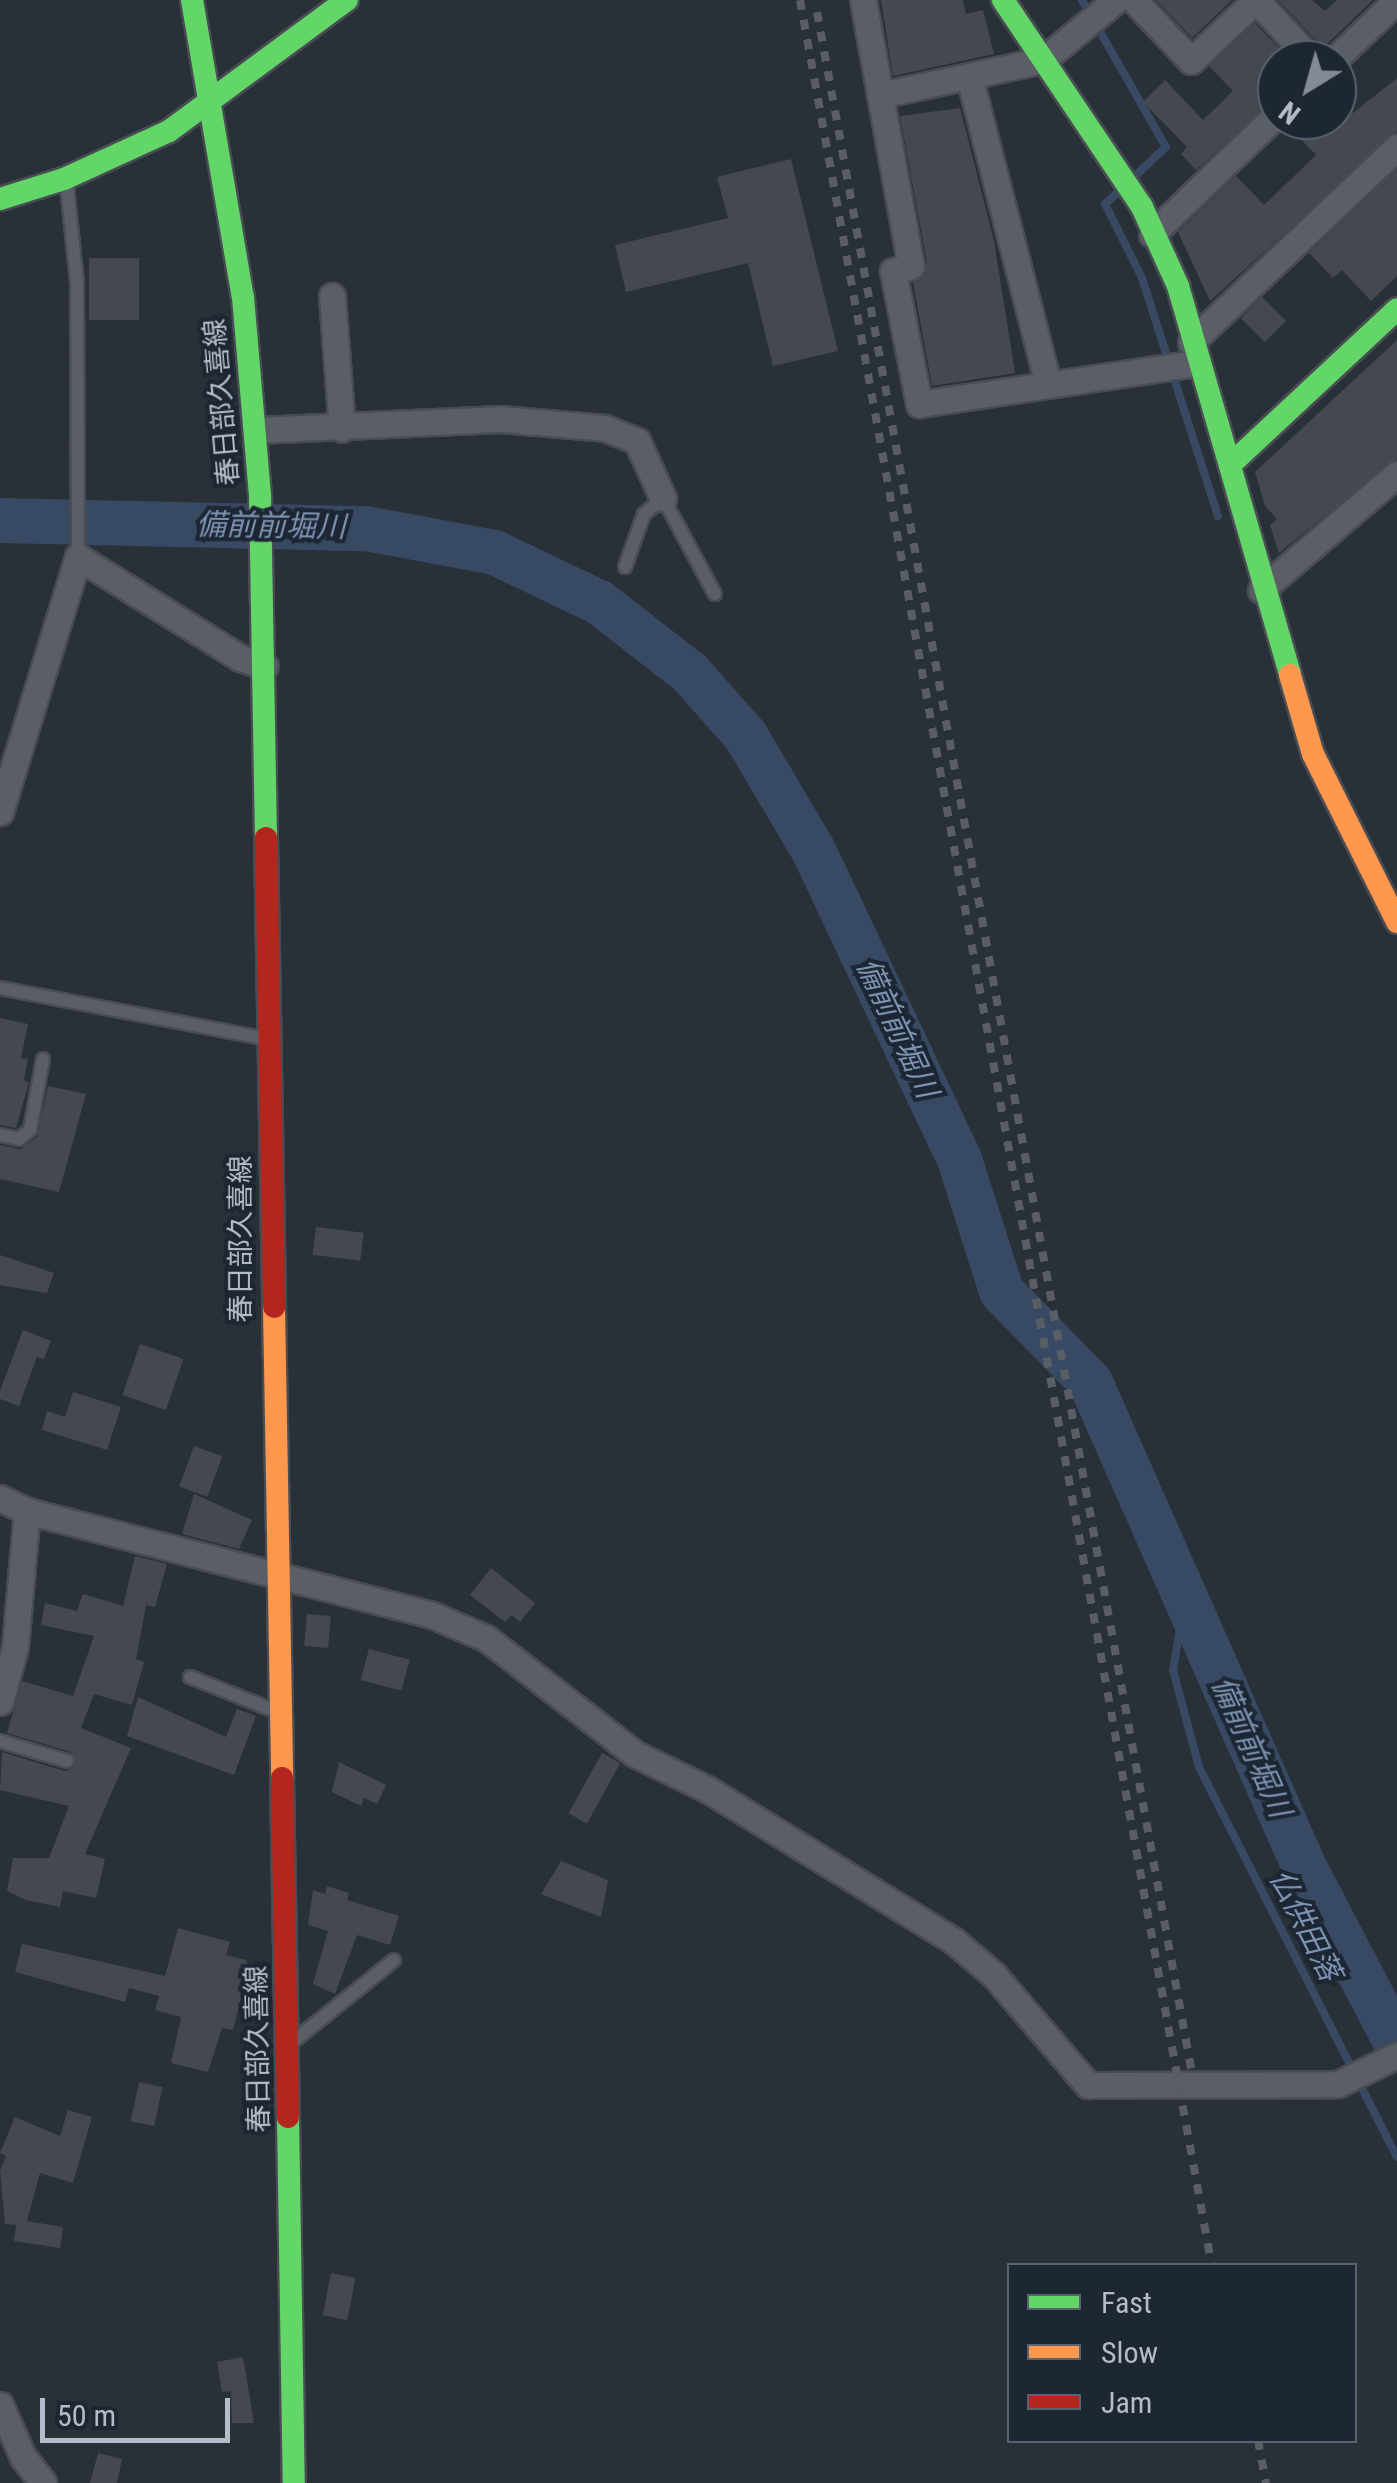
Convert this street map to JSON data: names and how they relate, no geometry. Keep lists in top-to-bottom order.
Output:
{
  "streets": {
    "main road": ["春日部久喜線"]
  },
  "water": ["備前前堀川", "仏供田落"],
  "legend": ["Fast", "Slow", "Jam"],
  "scale_bar": "50 m",
  "north": "bottom left"
}
